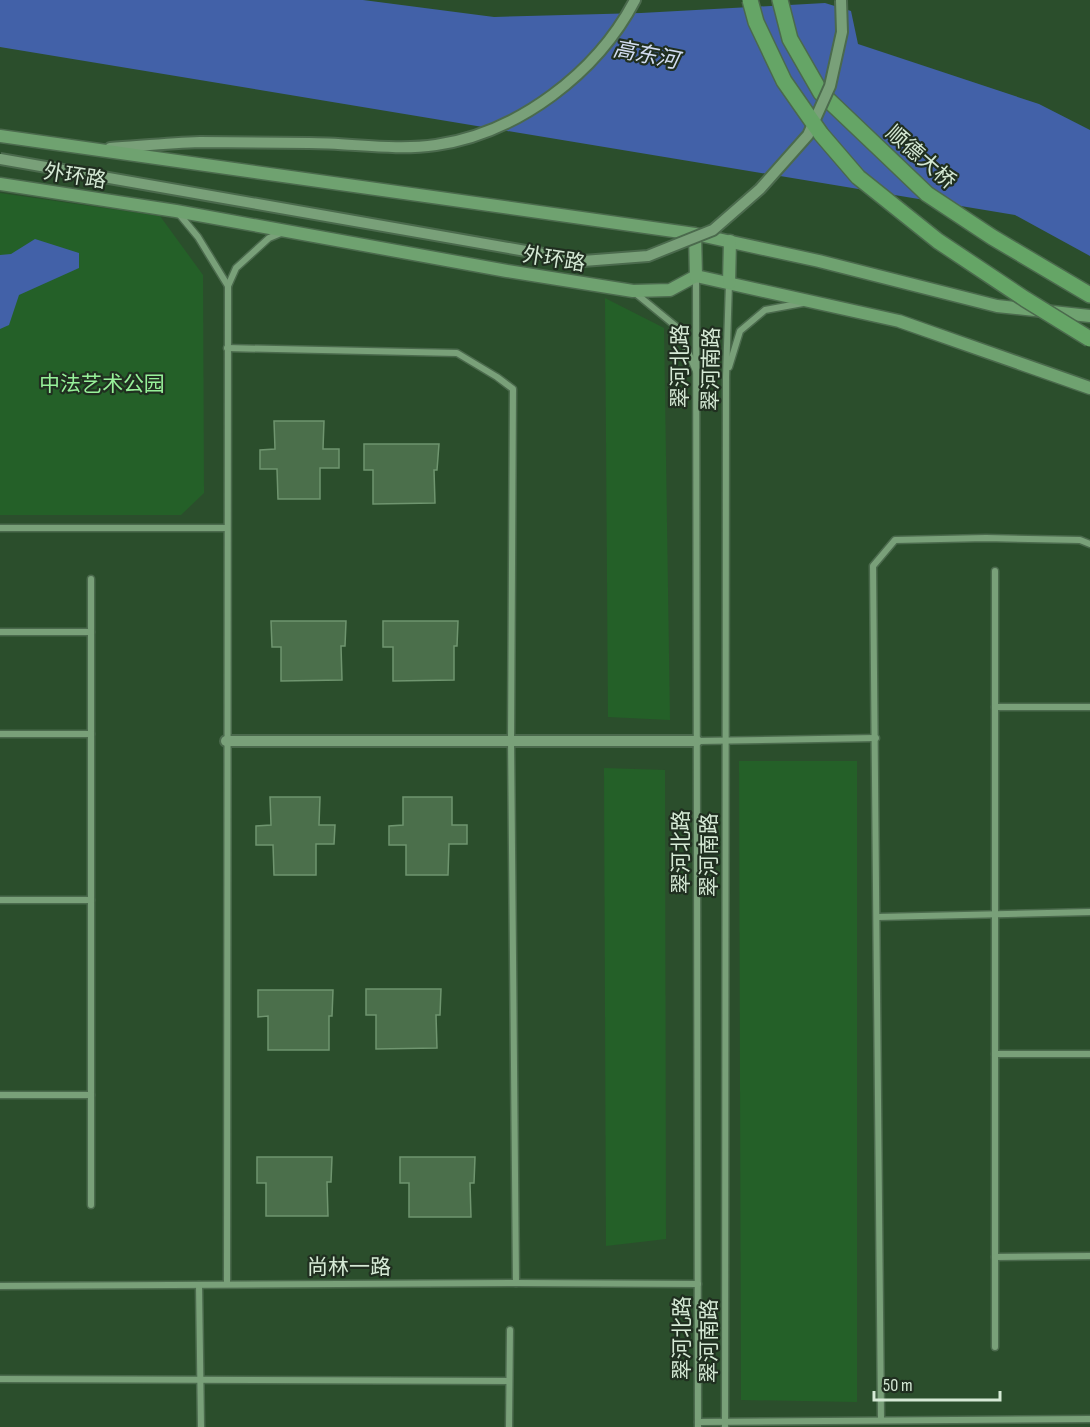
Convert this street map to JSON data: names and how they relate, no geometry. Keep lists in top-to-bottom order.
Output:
{
  "streets": {
    "main road": ["顺德大桥", "外环路"],
    "street": ["翠河北路", "翠河南路", "尚林一路"]
  },
  "crossings": [
    ["外环路", "翠河北路"],
    ["翠河北路", "尚林一路"]
  ],
  "water": ["高东河"],
  "parks": ["中法艺术公园"],
  "scale_bar": "50 m"
}
